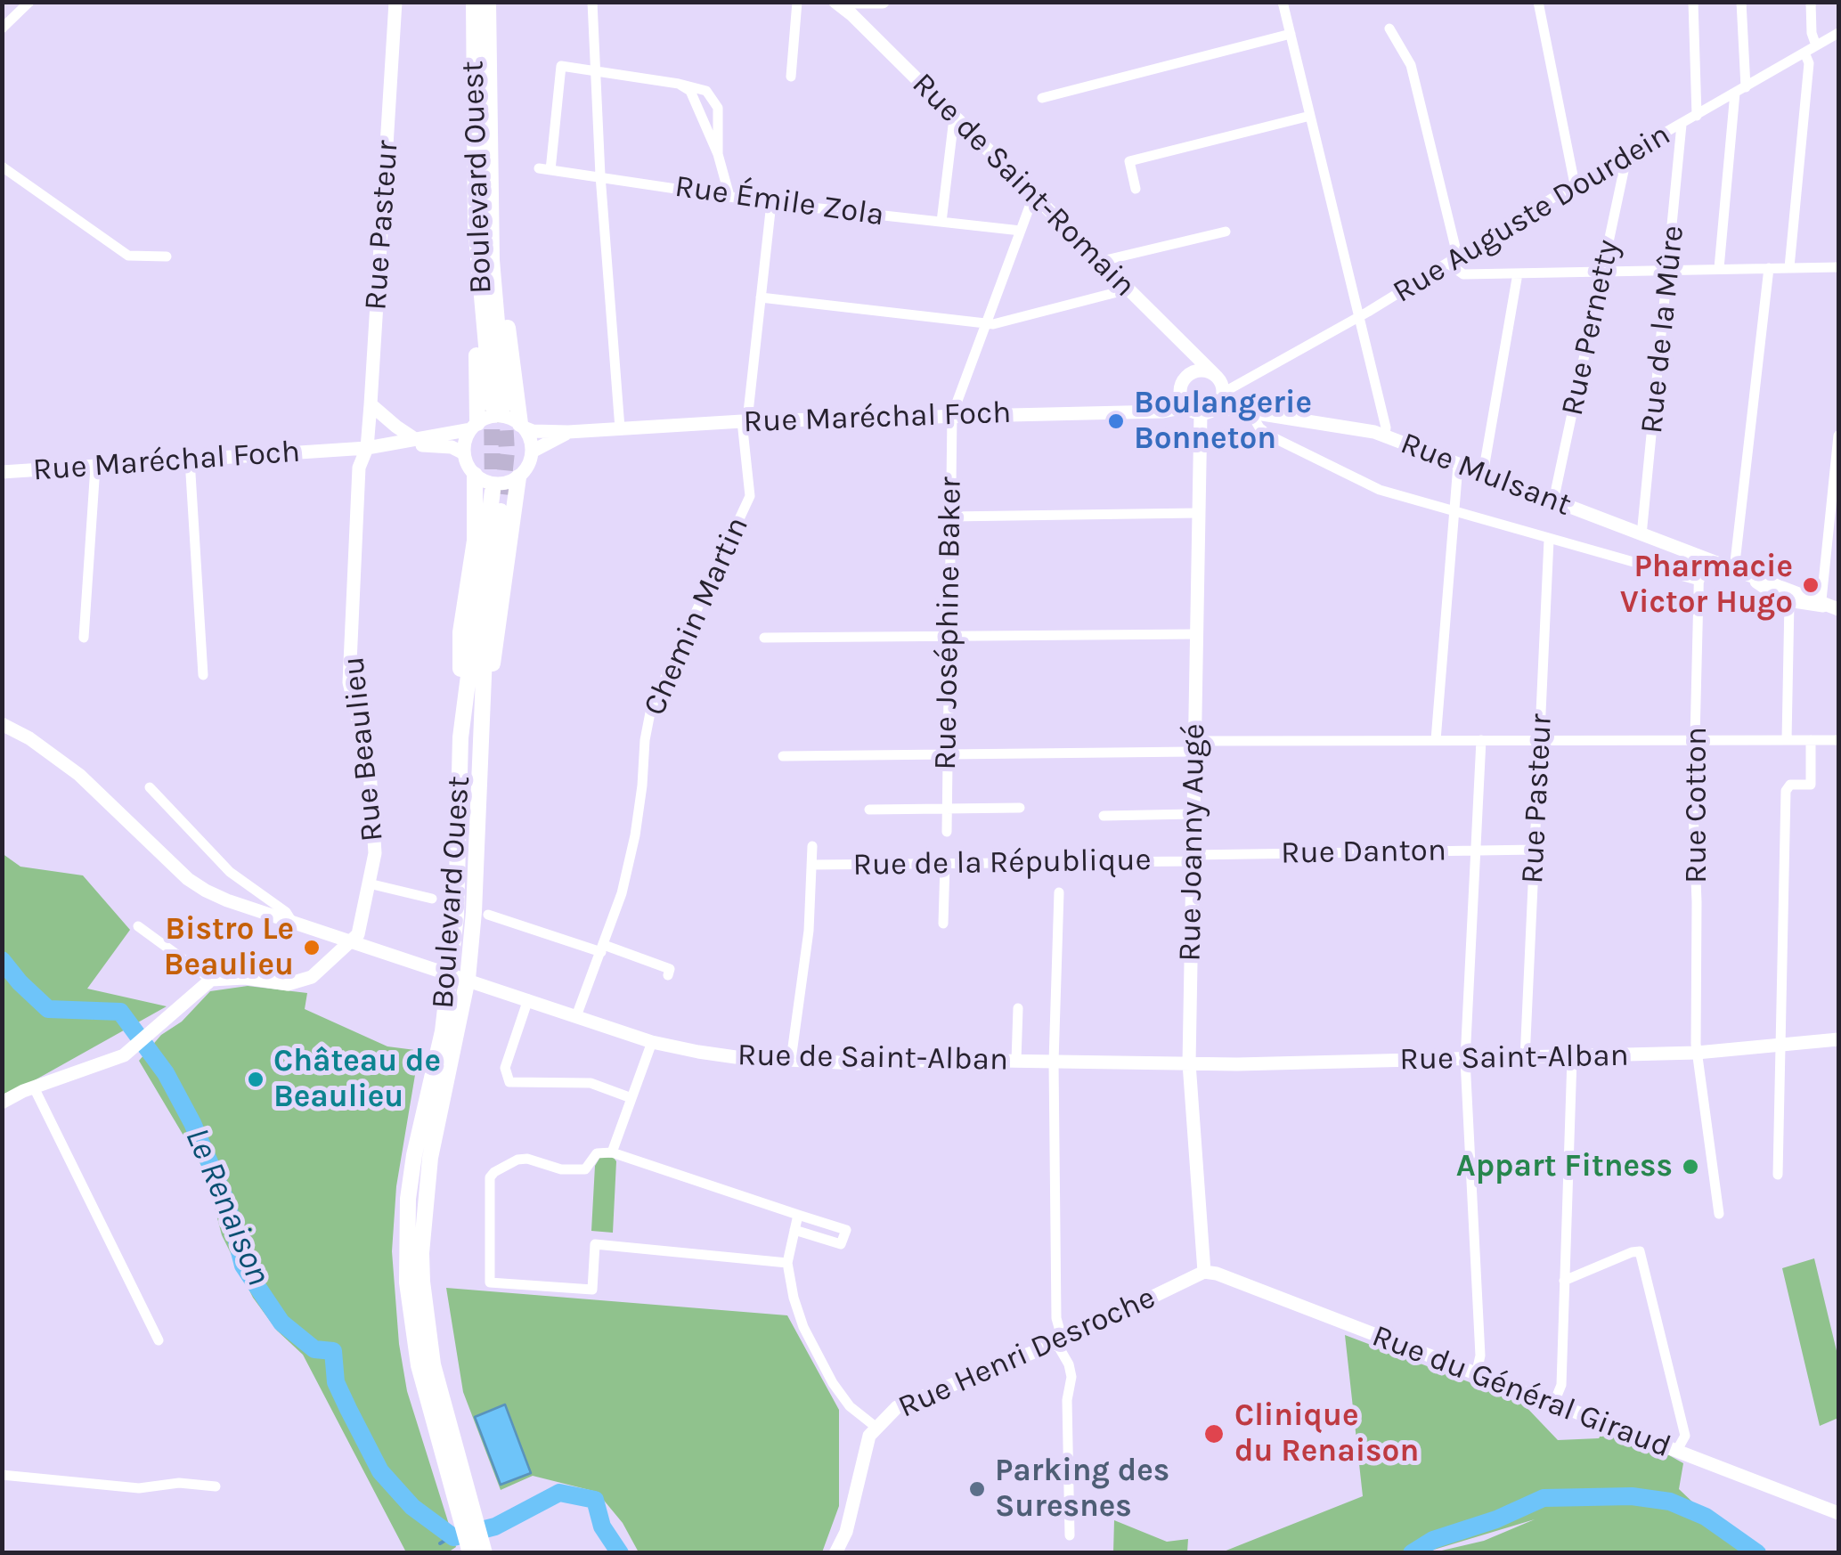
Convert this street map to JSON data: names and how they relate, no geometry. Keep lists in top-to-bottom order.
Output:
{
  "streets": {
    "main road": ["Boulevard Ouest"],
    "street": [
      "Rue de Saint-Romain",
      "Rue Émile Zola",
      "Rue Auguste Dourdein",
      "Rue Pasteur",
      "Rue Pernetty",
      "Rue de la Mûre",
      "Rue Maréchal Foch",
      "Rue Mulsant",
      "Chemin Martin",
      "Rue Joséphine Baker",
      "Rue Beaulieu",
      "Rue Cotton",
      "Rue Joanny Augé",
      "Rue Danton",
      "Rue de la République",
      "Rue de Saint-Alban",
      "Rue Saint-Alban",
      "Rue Henri Desroche",
      "Rue du Général Giraud"
    ]
  },
  "crossings": [
    ["Rue de Saint-Romain", "Rue Auguste Dourdein"],
    ["Rue de Saint-Romain", "Rue Maréchal Foch"],
    ["Rue de Saint-Romain", "Rue Mulsant"],
    ["Rue de Saint-Romain", "Rue Joséphine Baker"],
    ["Rue de Saint-Romain", "Rue Joanny Augé"],
    ["Rue Émile Zola", "Chemin Martin"],
    ["Rue Émile Zola", "Rue Joséphine Baker"],
    ["Rue Auguste Dourdein", "Rue Pernetty"],
    ["Rue Auguste Dourdein", "Rue de la Mûre"],
    ["Rue Auguste Dourdein", "Rue Maréchal Foch"],
    ["Rue Auguste Dourdein", "Rue Mulsant"],
    ["Rue Auguste Dourdein", "Rue Joanny Augé"],
    ["Rue Pasteur", "Rue Maréchal Foch"],
    ["Rue Pasteur", "Rue Beaulieu"],
    ["Rue Pasteur", "Rue Danton"],
    ["Rue Pasteur", "Rue Saint-Alban"],
    ["Rue Pernetty", "Rue Mulsant"],
    ["Rue de la Mûre", "Rue Mulsant"],
    ["Rue Maréchal Foch", "Rue Mulsant"],
    ["Rue Maréchal Foch", "Chemin Martin"],
    ["Rue Maréchal Foch", "Rue Joséphine Baker"],
    ["Rue Maréchal Foch", "Rue Beaulieu"],
    ["Rue Maréchal Foch", "Rue Joanny Augé"],
    ["Rue Mulsant", "Rue Cotton"],
    ["Rue Mulsant", "Rue Joanny Augé"],
    ["Chemin Martin", "Rue de Saint-Alban"],
    ["Rue Beaulieu", "Rue de Saint-Alban"],
    ["Rue Cotton", "Rue Saint-Alban"],
    ["Rue Joanny Augé", "Rue Danton"],
    ["Rue Joanny Augé", "Rue de la République"],
    ["Rue Joanny Augé", "Rue de Saint-Alban"],
    ["Rue Joanny Augé", "Rue Saint-Alban"],
    ["Rue Joanny Augé", "Rue Henri Desroche"],
    ["Rue Joanny Augé", "Rue du Général Giraud"],
    ["Rue Danton", "Rue de la République"],
    ["Rue de la République", "Rue de Saint-Alban"],
    ["Rue de Saint-Alban", "Rue Saint-Alban"],
    ["Rue Henri Desroche", "Rue du Général Giraud"]
  ],
  "water": ["Le Renaison"],
  "places": [
    "Boulangerie Bonneton",
    "Pharmacie Victor Hugo",
    "Bistro Le Beaulieu",
    "Château de Beaulieu",
    "Appart Fitness",
    "Clinique du Renaison",
    "Parking des Suresnes"
  ]
}
